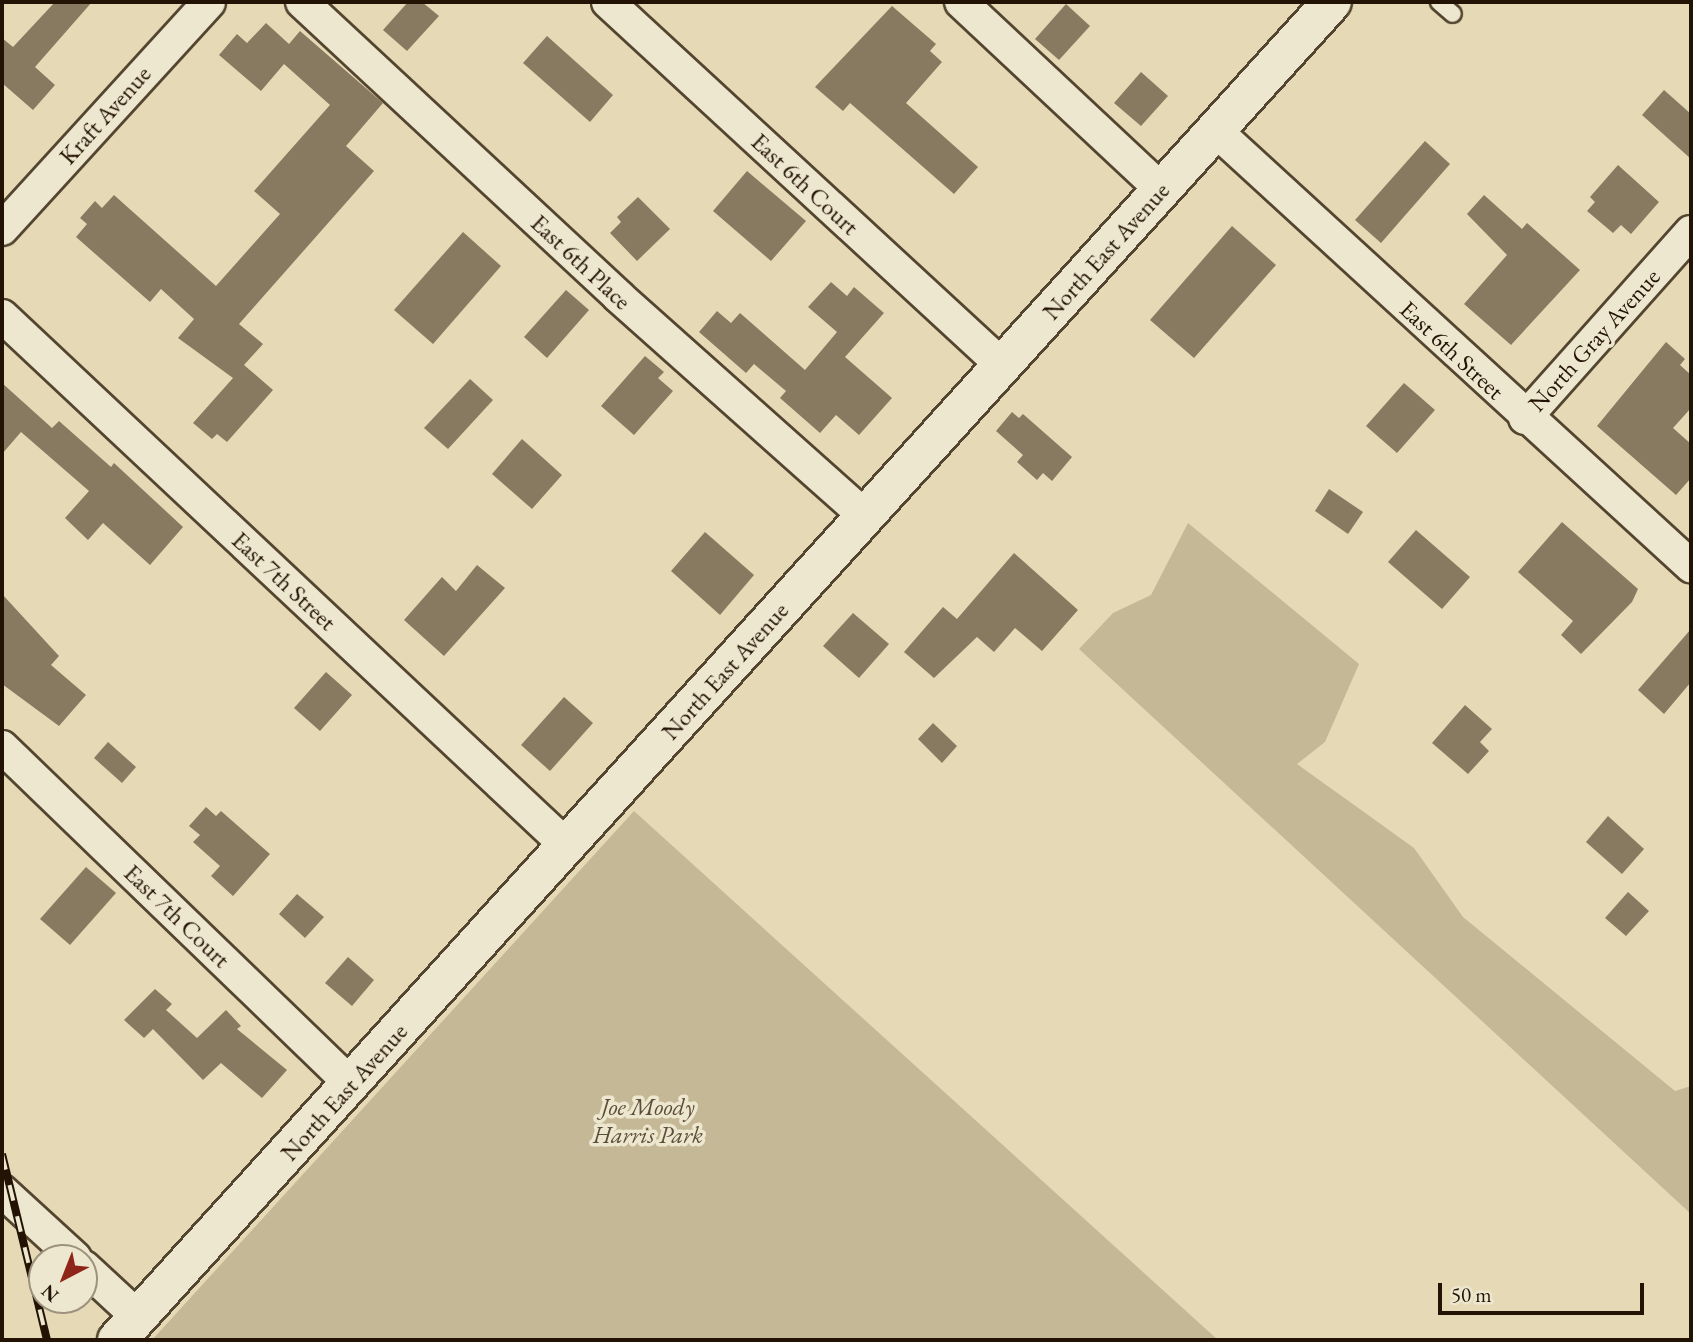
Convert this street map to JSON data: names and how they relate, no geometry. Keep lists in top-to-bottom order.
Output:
{
  "streets": {
    "main road": ["North East Avenue"],
    "street": [
      "Kraft Avenue",
      "East 6th Court",
      "East 6th Place",
      "North Gray Avenue",
      "East 6th Street",
      "East 7th Street",
      "East 7th Court"
    ]
  },
  "crossings": [
    ["East 6th Court", "North East Avenue"],
    ["North East Avenue", "East 6th Place"],
    ["North East Avenue", "East 6th Street"],
    ["North East Avenue", "East 7th Street"],
    ["North East Avenue", "East 7th Court"],
    ["North Gray Avenue", "East 6th Street"]
  ],
  "parks": ["Joe Moody Harris Park"],
  "scale_bar": "50 m",
  "north": "bottom left"
}
